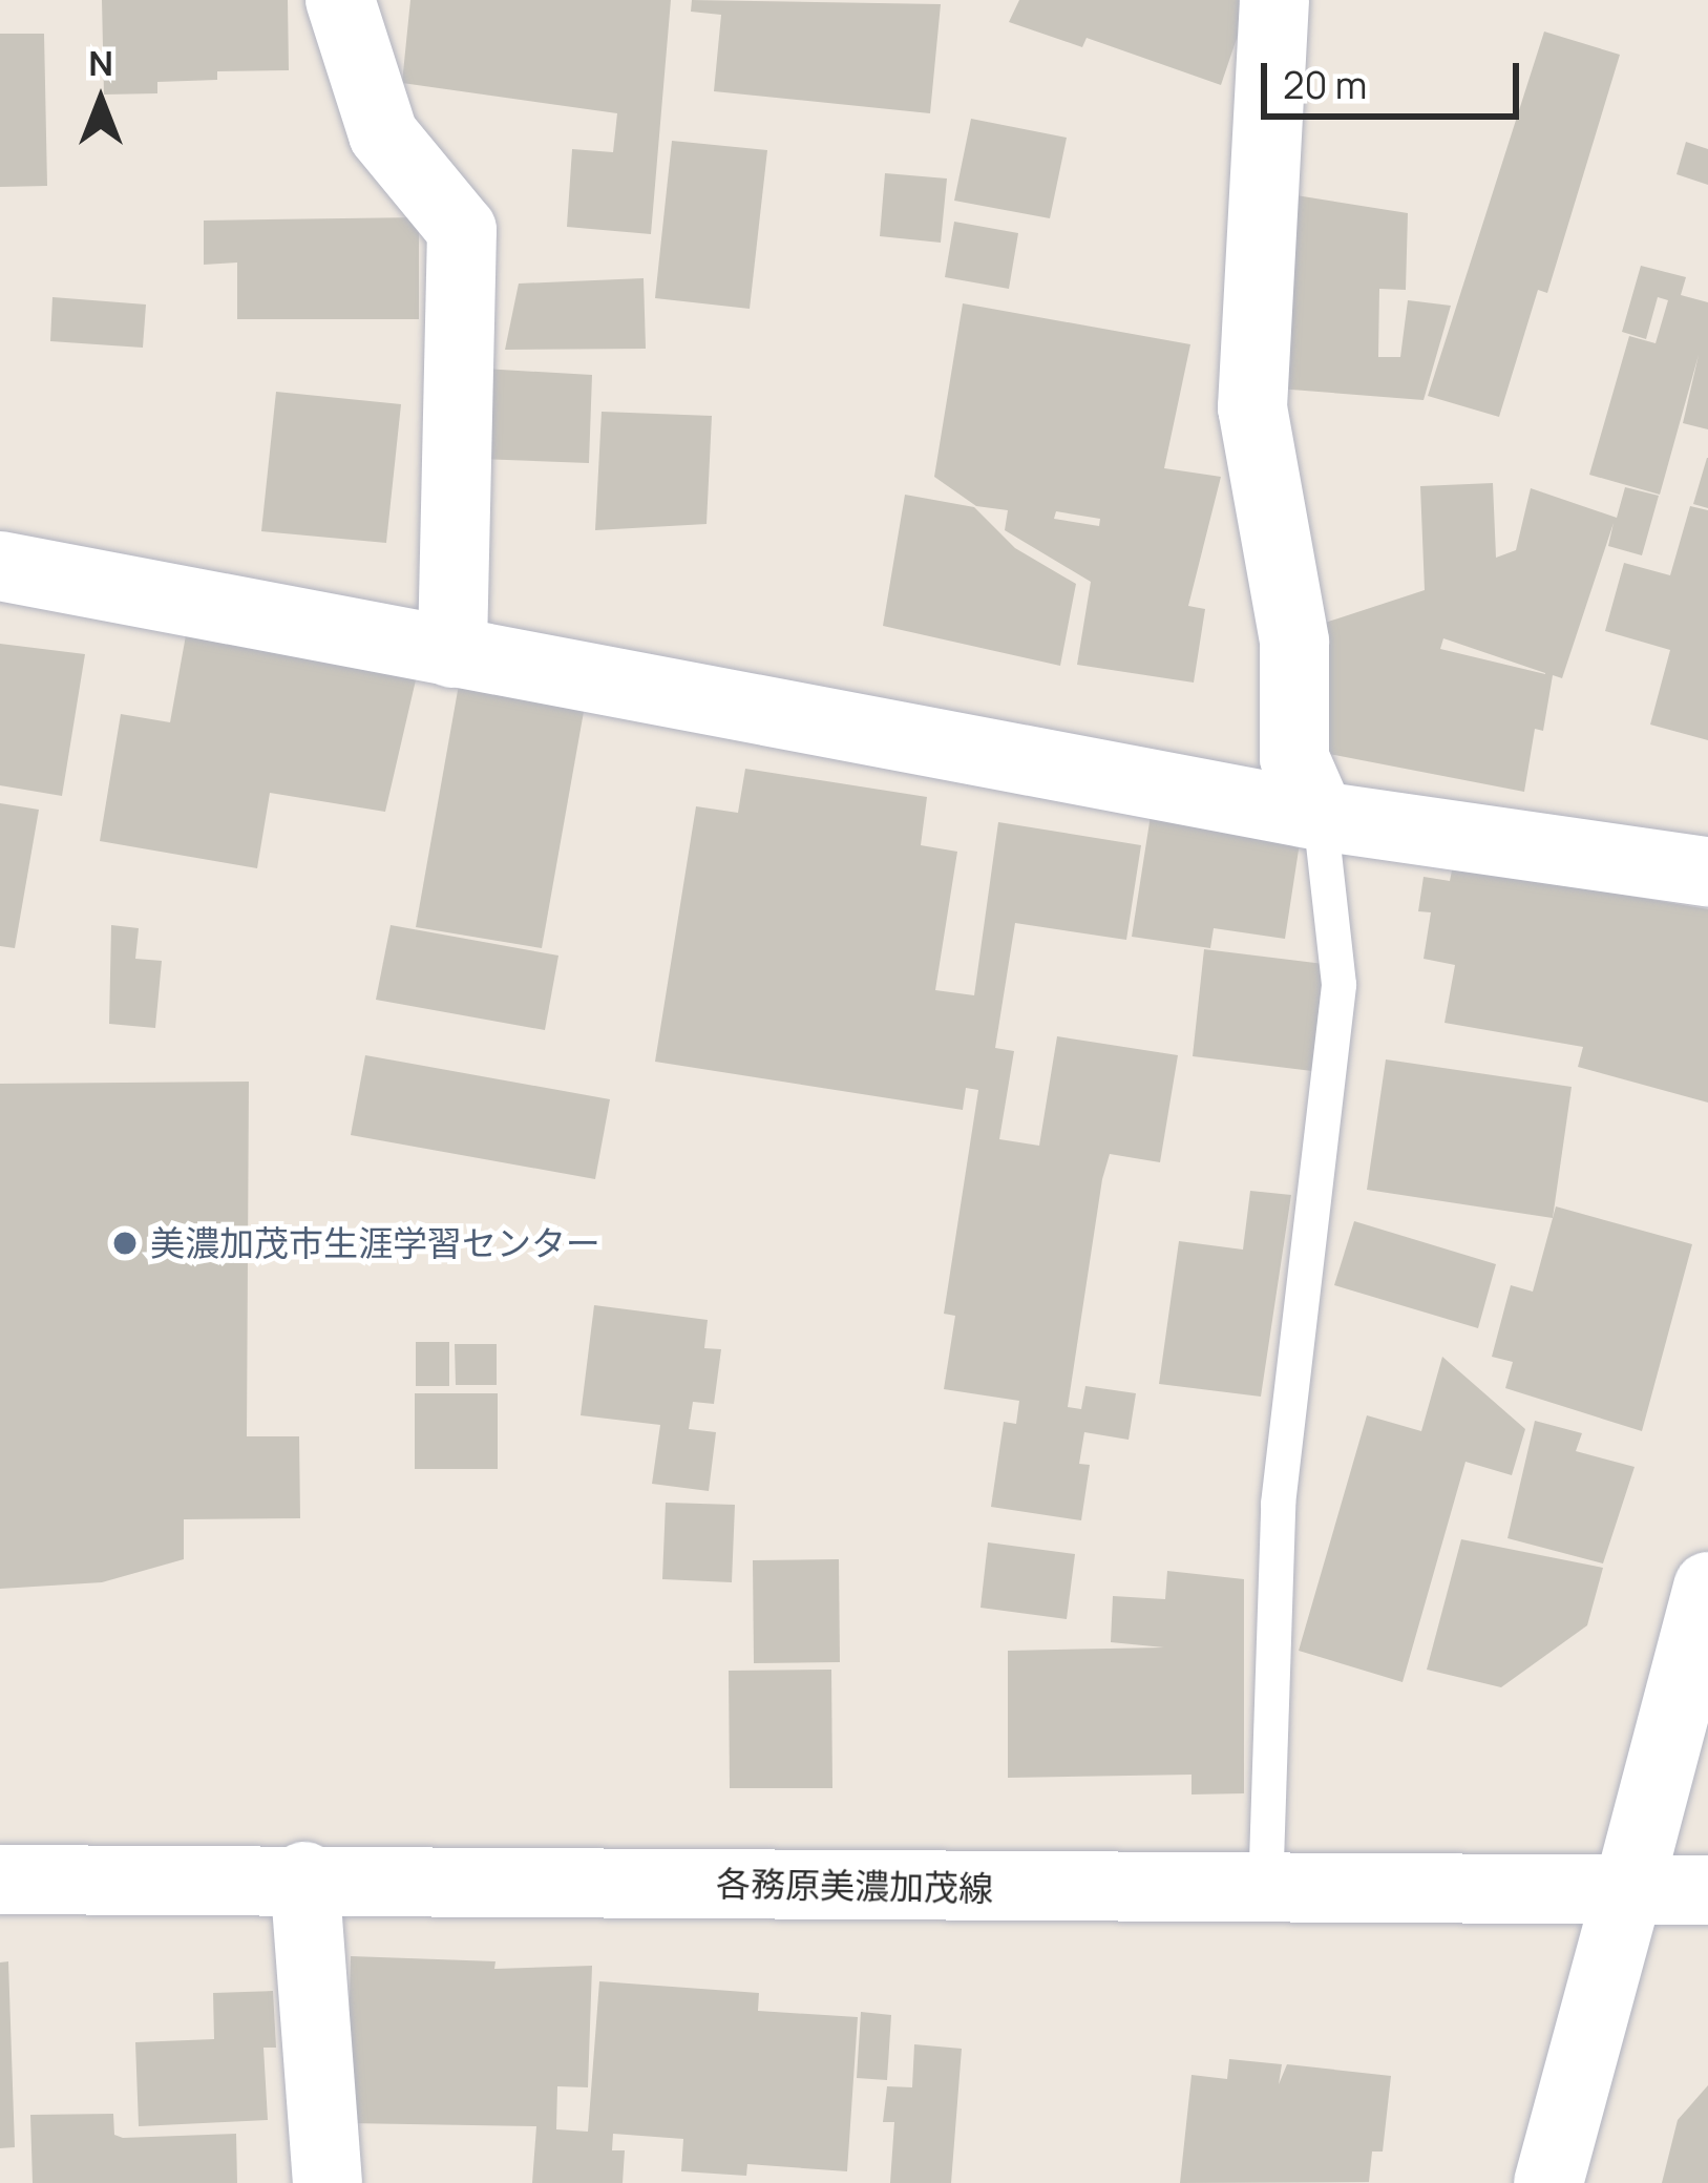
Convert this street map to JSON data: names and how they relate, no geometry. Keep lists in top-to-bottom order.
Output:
{
  "streets": {
    "street": ["各務原美濃加茂線"]
  },
  "places": ["美濃加茂市生涯学習センター"],
  "scale_bar": "20 m",
  "north": "top"
}
